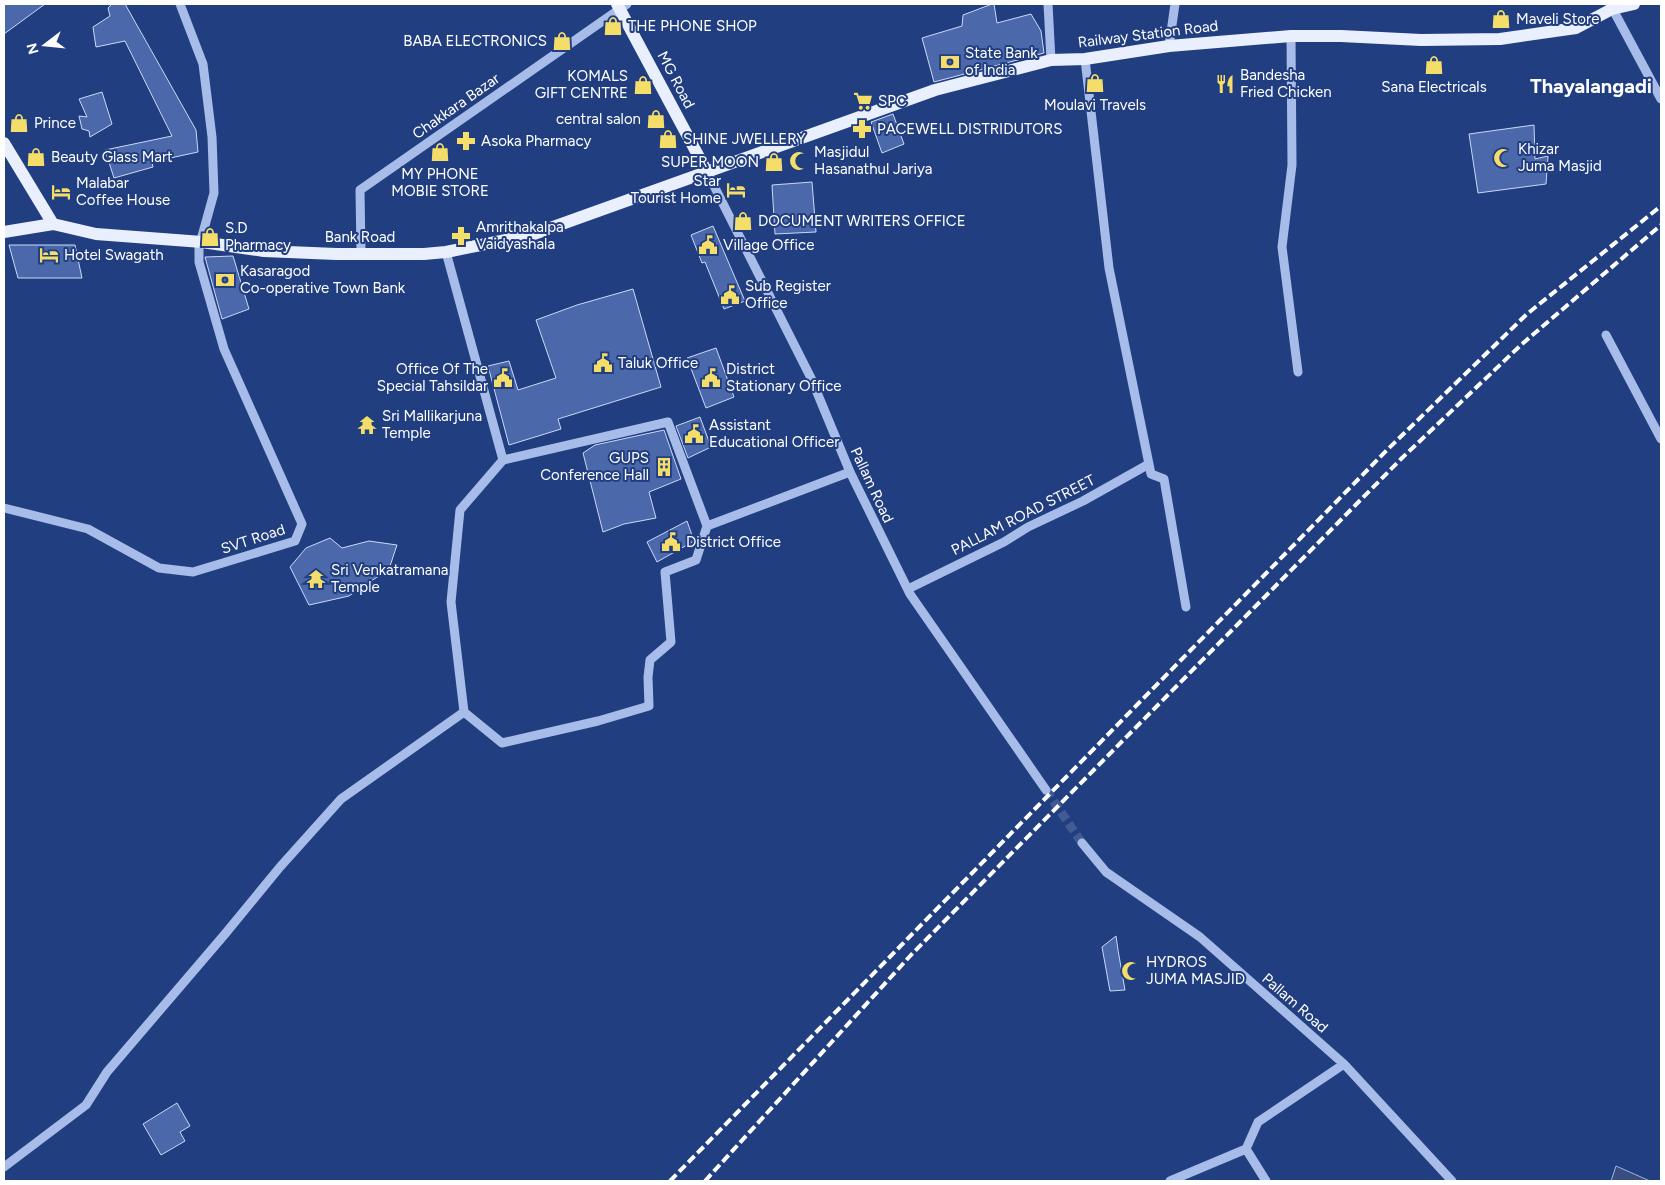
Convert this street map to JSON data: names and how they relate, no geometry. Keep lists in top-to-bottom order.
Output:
{
  "streets": {
    "main road": ["Railway Station Road", "MG Road", "Bank Road"],
    "street": [
      "Chakkara Bazar",
      "Pallam Road",
      "PALLAM ROAD STREET",
      "SVT Road"
    ]
  },
  "crossings": [
    ["Railway Station Road", "MG Road"],
    ["Railway Station Road", "Bank Road"],
    ["Railway Station Road", "Pallam Road"],
    ["MG Road", "Chakkara Bazar"],
    ["MG Road", "Bank Road"],
    ["MG Road", "Pallam Road"],
    ["Chakkara Bazar", "Bank Road"],
    ["Bank Road", "Pallam Road"],
    ["Bank Road", "SVT Road"],
    ["Pallam Road", "PALLAM ROAD STREET"]
  ],
  "districts": ["Thayalangadi"],
  "places": {
    "shop": [
      "Maveli Store",
      "THE PHONE SHOP",
      "BABA ELECTRONICS",
      "Sana Electricals",
      "Moulavi Travels",
      "KOMALS GIFT CENTRE",
      "central salon",
      "Prince",
      "SHINE JWELLERY",
      "MY PHONE MOBIE STORE",
      "Beauty Glass Mart",
      "SUPER MOON",
      "DOCUMENT WRITERS OFFICE",
      "S.D Pharmacy"
    ],
    "bank": ["State Bank of India", "Kasaragod Co-operative Town Bank"],
    "restaurant": ["Bandesha Fried Chicken"],
    "supermarket": ["SPC"],
    "pharmacy": ["PACEWELL DISTRIDUTORS", "Asoka Pharmacy", "Amrithakalpa Vaidyashala"],
    "mosque": ["Khizar Juma Masjid", "Masjidul Hasanathul Jariya", "HYDROS JUMA MASJID"],
    "hotel": ["Star Tourist Home", "Malabar Coffee House", "Hotel Swagath"],
    "public building": [
      "Village Office",
      "Sub Register Office",
      "Taluk Office",
      "Office Of The Special Tahsildar",
      "District Stationary Office",
      "Assistant Educational Officer",
      "District Office"
    ],
    "temple": ["Sri Mallikarjuna Temple", "Sri Venkatramana Temple"],
    "building": ["GUPS Conference Hall"]
  },
  "north": "left"
}
